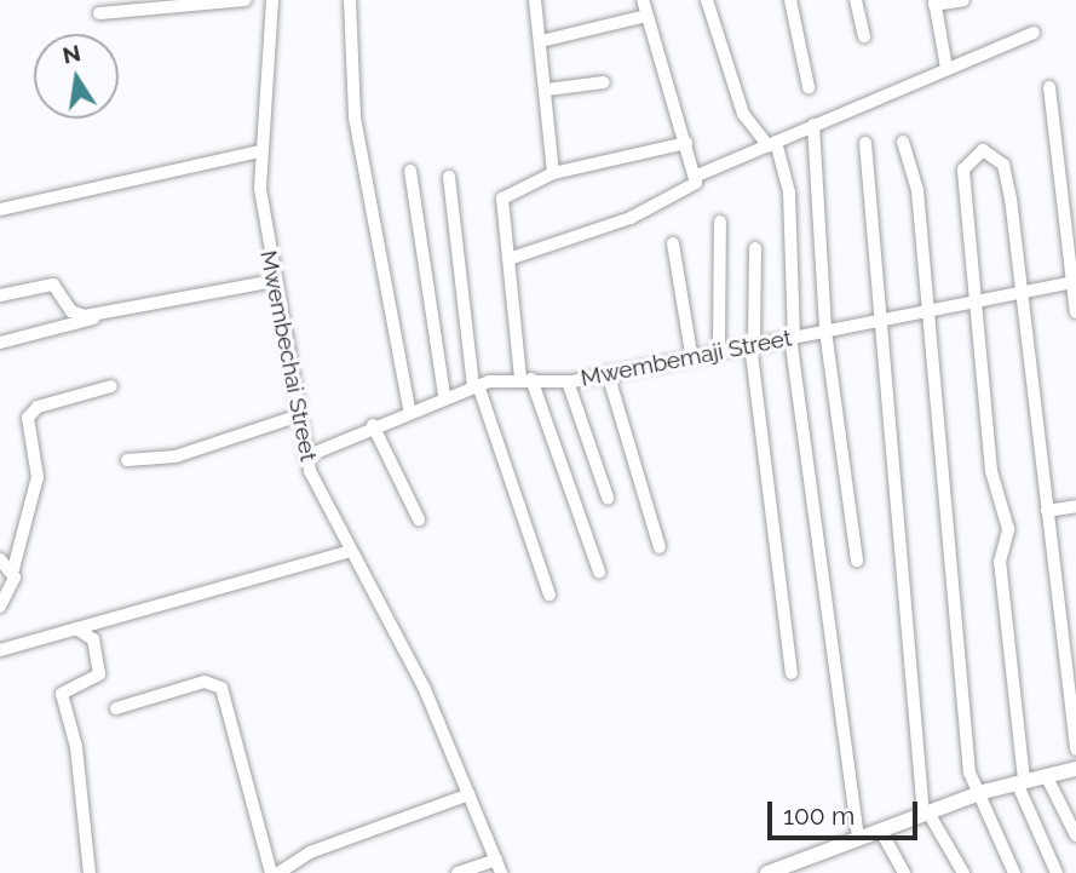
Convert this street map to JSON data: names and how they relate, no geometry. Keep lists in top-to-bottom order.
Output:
{
  "streets": {
    "street": ["Mwembechai Street", "Mwembemaji Street"]
  },
  "crossings": [
    ["Mwembechai Street", "Mwembemaji Street"]
  ],
  "scale_bar": "100 m",
  "north": "top"
}
